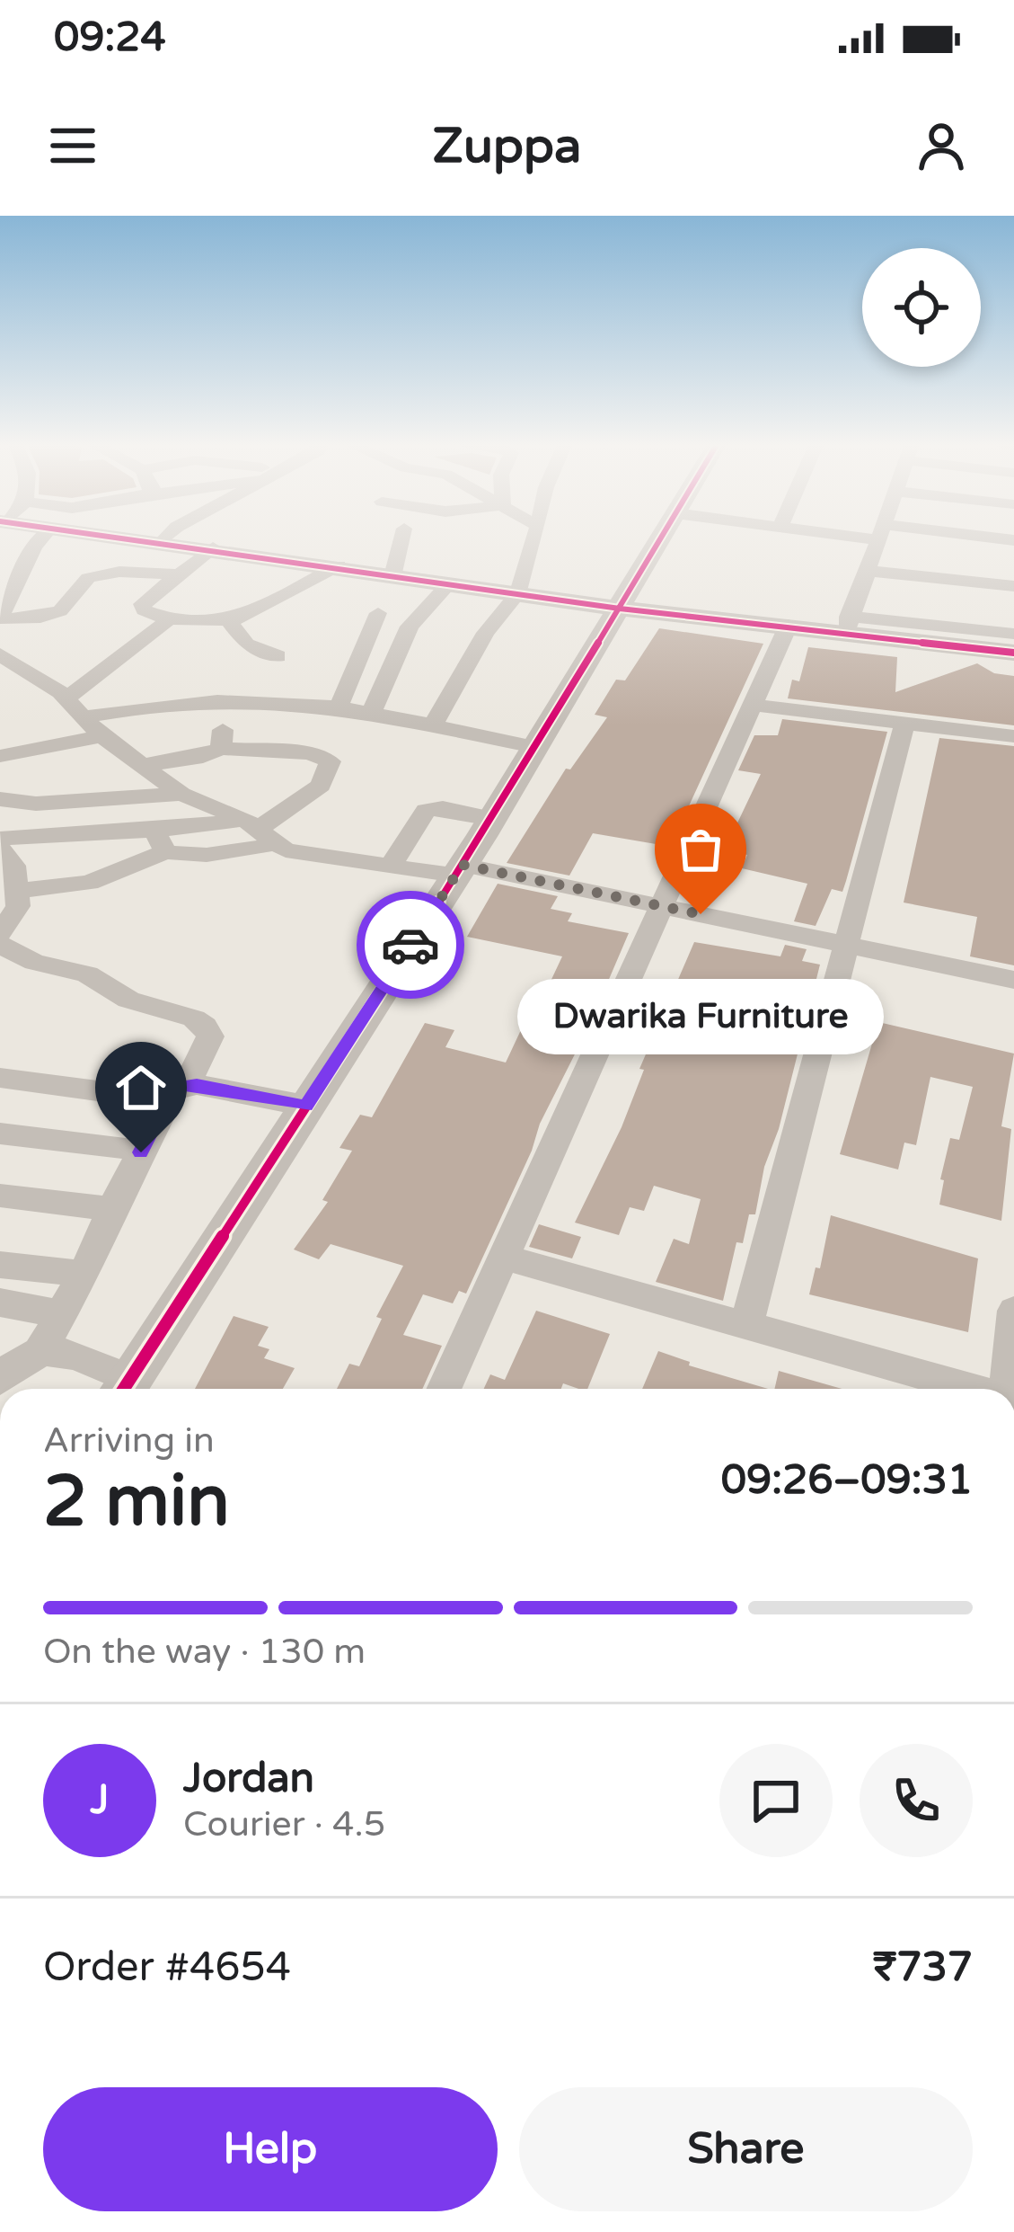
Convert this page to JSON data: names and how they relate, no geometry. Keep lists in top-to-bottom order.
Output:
{
  "places": ["Dwarika Furniture"],
  "page": {
    "status": "09:24",
    "header": "Zuppa",
    "bubble": "Dwarika Furniture",
    "heading": ["2 min", "Arriving in", "09:26–09:31"],
    "panel": [
      "Jordan",
      "Courier · 4.5",
      "Order #4654",
      "₹737"
    ],
    "bar": "On the way · 130 m",
    "round": "J",
    "buttons": ["Help", "Share"]
  }
}
